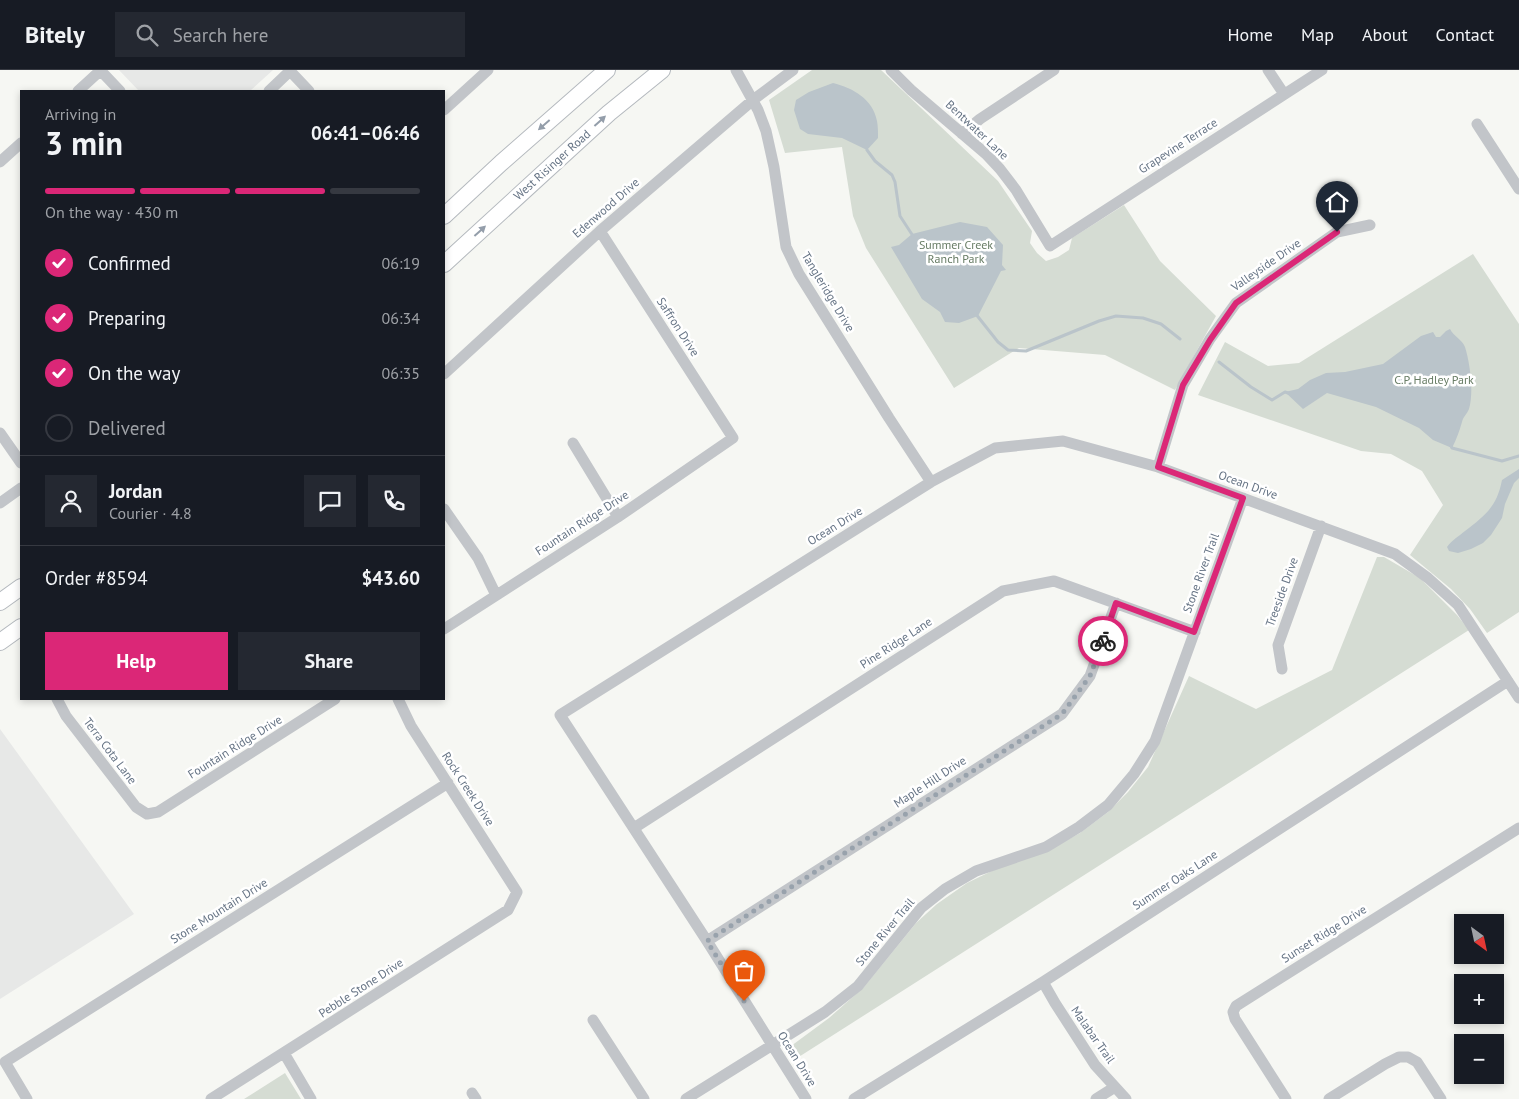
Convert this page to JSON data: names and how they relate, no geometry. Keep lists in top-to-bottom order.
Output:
{
  "streets": {
    "main road": ["West Risinger Road"],
    "street": [
      "Bentwater Lane",
      "Grapevine Terrace",
      "Edenwood Drive",
      "Valleyside Drive",
      "Tangleridge Drive",
      "Saffron Drive",
      "Ocean Drive",
      "Fountain Ridge Drive",
      "Stone River Trail",
      "Treeside Drive",
      "Pine Ridge Lane",
      "Terra Cota Lane",
      "Maple Hill Drive",
      "Rock Creek Drive",
      "Summer Oaks Lane",
      "Stone Mountain Drive",
      "Sunset Ridge Drive",
      "Pebble Stone Drive",
      "Malabar Trail"
    ]
  },
  "crossings": [
    ["Bentwater Lane", "Grapevine Terrace"],
    ["Edenwood Drive", "Tangleridge Drive"],
    ["Edenwood Drive", "Saffron Drive"],
    ["Valleyside Drive", "Ocean Drive"],
    ["Tangleridge Drive", "Ocean Drive"],
    ["Saffron Drive", "Fountain Ridge Drive"],
    ["Ocean Drive", "Stone River Trail"],
    ["Ocean Drive", "Treeside Drive"],
    ["Ocean Drive", "Pine Ridge Lane"],
    ["Ocean Drive", "Maple Hill Drive"],
    ["Ocean Drive", "Summer Oaks Lane"],
    ["Fountain Ridge Drive", "Terra Cota Lane"],
    ["Stone River Trail", "Pine Ridge Lane"],
    ["Pine Ridge Lane", "Maple Hill Drive"],
    ["Rock Creek Drive", "Stone Mountain Drive"],
    ["Rock Creek Drive", "Pebble Stone Drive"],
    ["Summer Oaks Lane", "Malabar Trail"]
  ],
  "parks": ["Summer Creek Ranch Park", "C.P. Hadley Park"],
  "north": "bottom right",
  "page": {
    "header": "Bitely",
    "search": "Search here",
    "nav": [
      "Home",
      "Map",
      "About",
      "Contact"
    ],
    "heading": ["3 min", "Arriving in", "06:41–06:46"],
    "panel": [
      "Jordan",
      "Courier · 4.8",
      "Order #8594",
      "$43.60"
    ],
    "bar": "On the way · 430 m",
    "list": [
      ["Confirmed", "06:19"],
      ["Preparing", "06:34"],
      ["On the way", "06:35"],
      "Delivered"
    ],
    "buttons": ["Help", "Share"],
    "map_buttons": ["+", "−"]
  }
}
